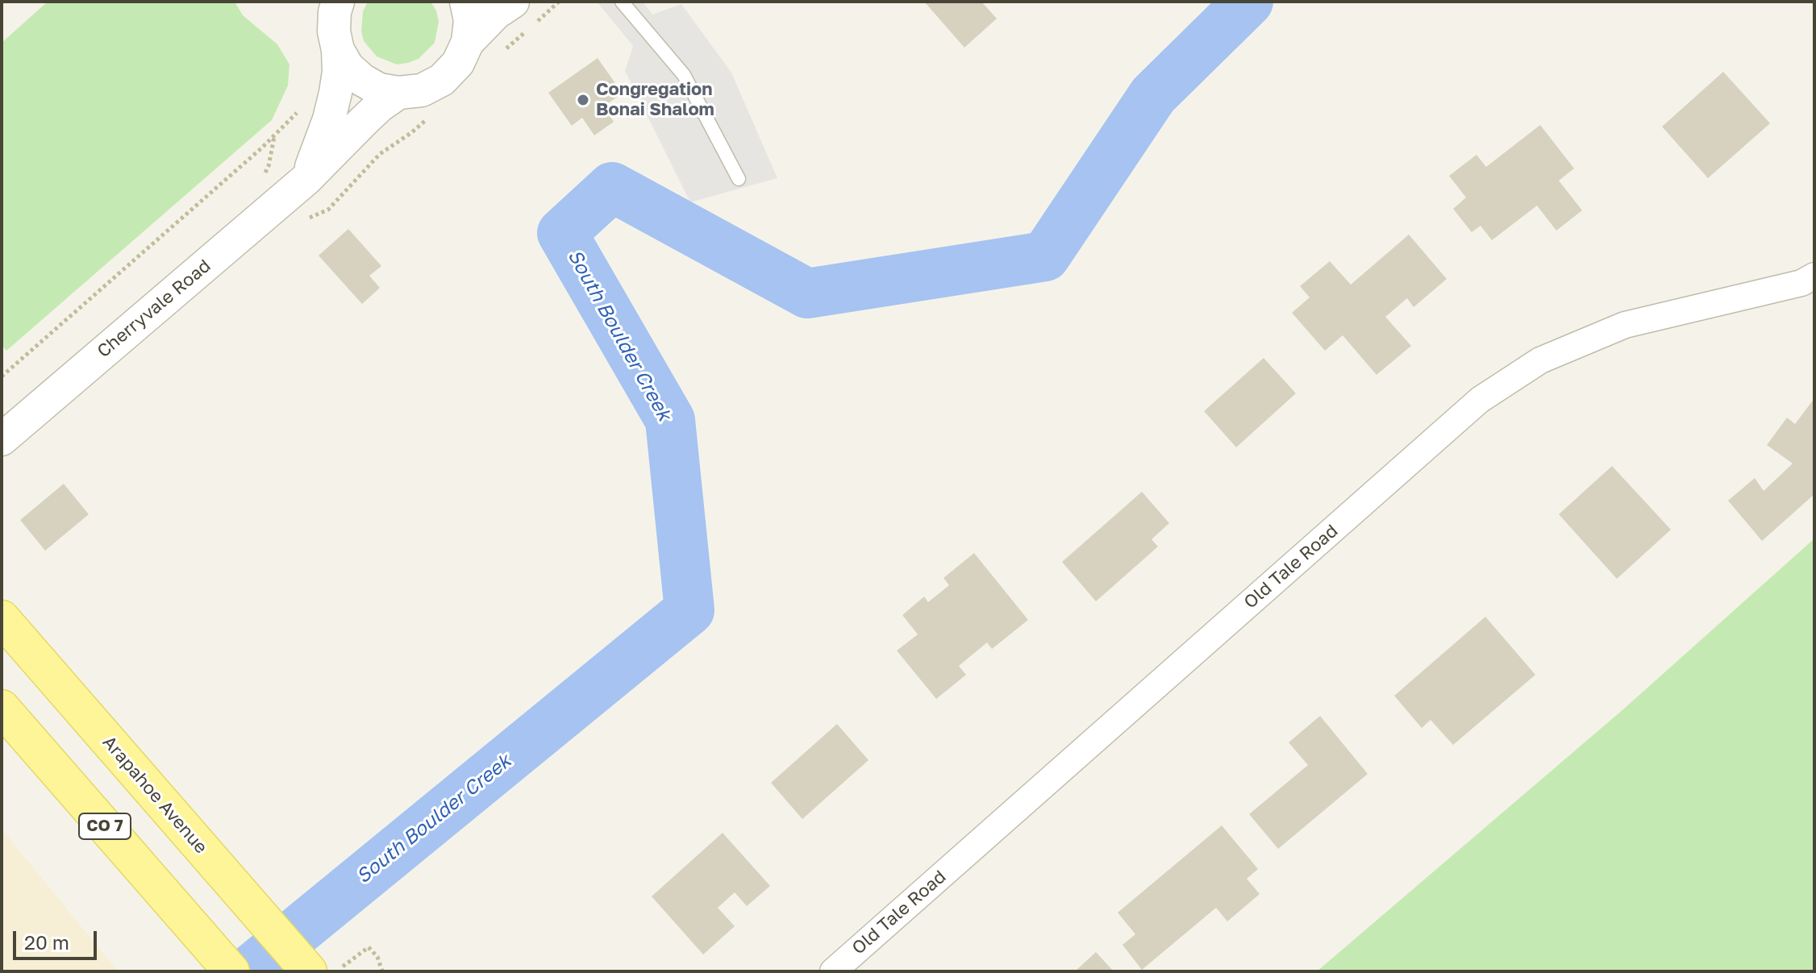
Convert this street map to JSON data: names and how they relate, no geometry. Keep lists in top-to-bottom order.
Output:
{
  "streets": {
    "main road": ["Arapahoe Avenue", "CO 7"],
    "street": ["Cherryvale Road", "Old Tale Road"]
  },
  "water": ["South Boulder Creek"],
  "places": ["Congregation Bonai Shalom"],
  "scale_bar": "20 m"
}
